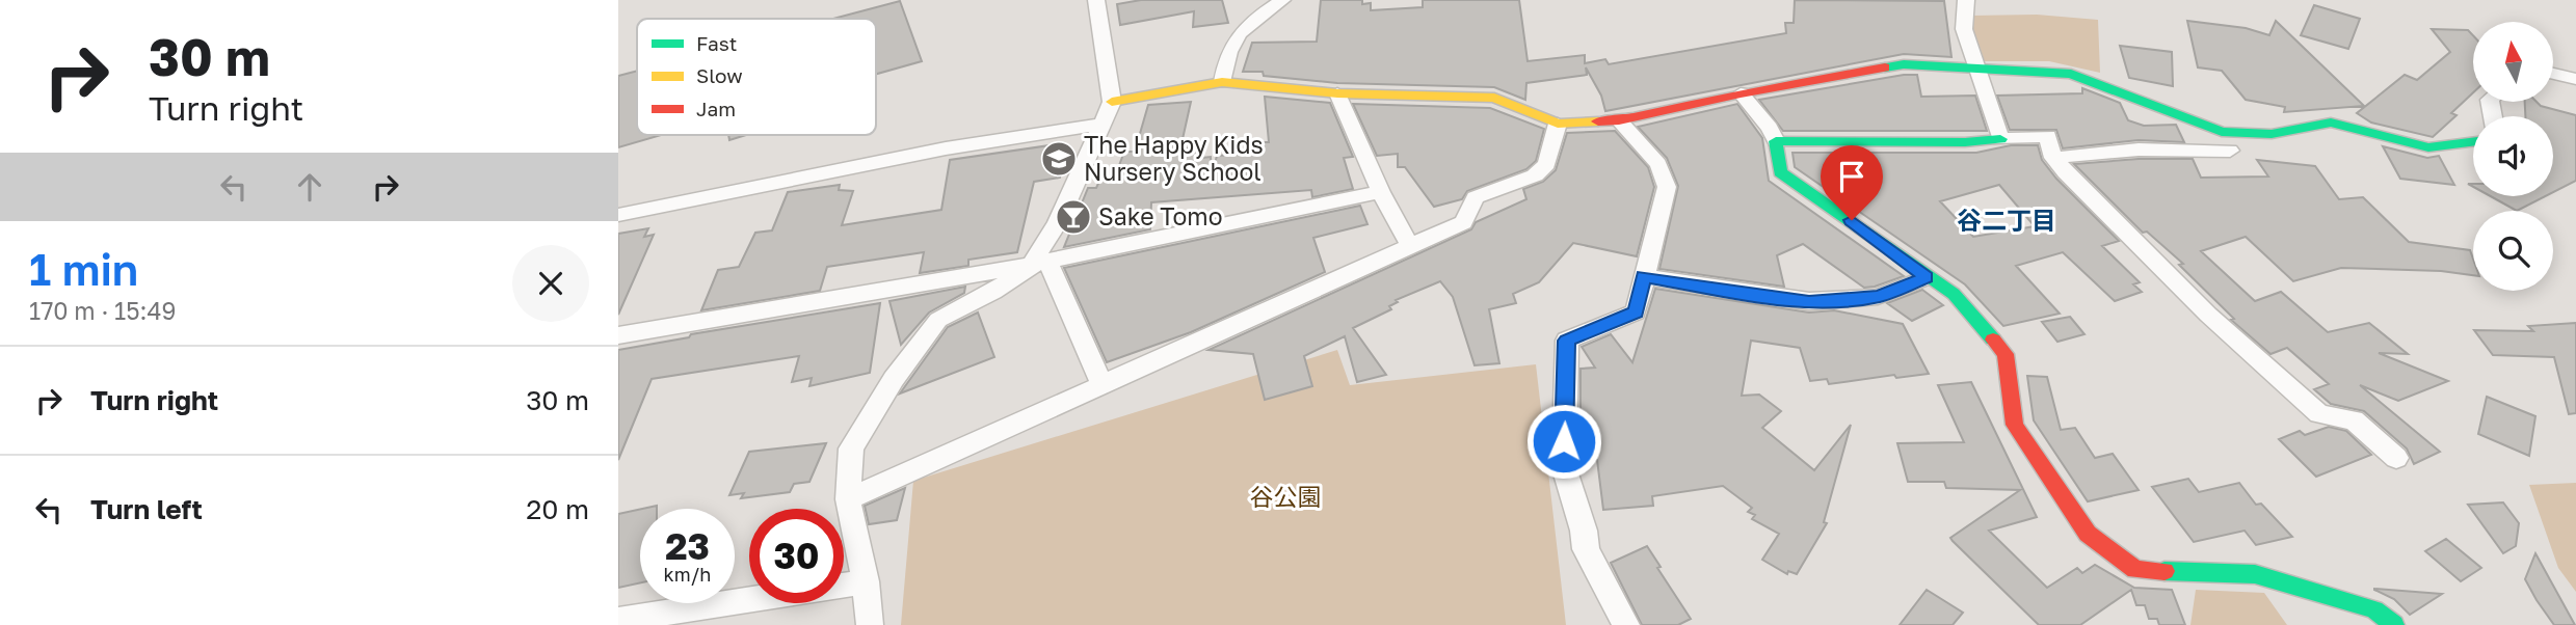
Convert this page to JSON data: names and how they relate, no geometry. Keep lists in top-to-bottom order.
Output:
{
  "districts": ["谷二丁目"],
  "parks": ["谷公園"],
  "places": {
    "school or university": ["The Happy Kids Nursery School"],
    "bar": ["Sake Tomo"]
  },
  "legend": ["Fast", "Slow", "Jam"],
  "north": "top",
  "page": {
    "turn": ["30 m", "Turn right"],
    "heading": ["1 min", "170 m · 15:49"],
    "list": [
      {
        "name": "Turn right",
        "value": "30 m"
      },
      {
        "name": "Turn left",
        "value": "20 m"
      }
    ],
    "speed": "23 km/h",
    "limit": "30"
  }
}
